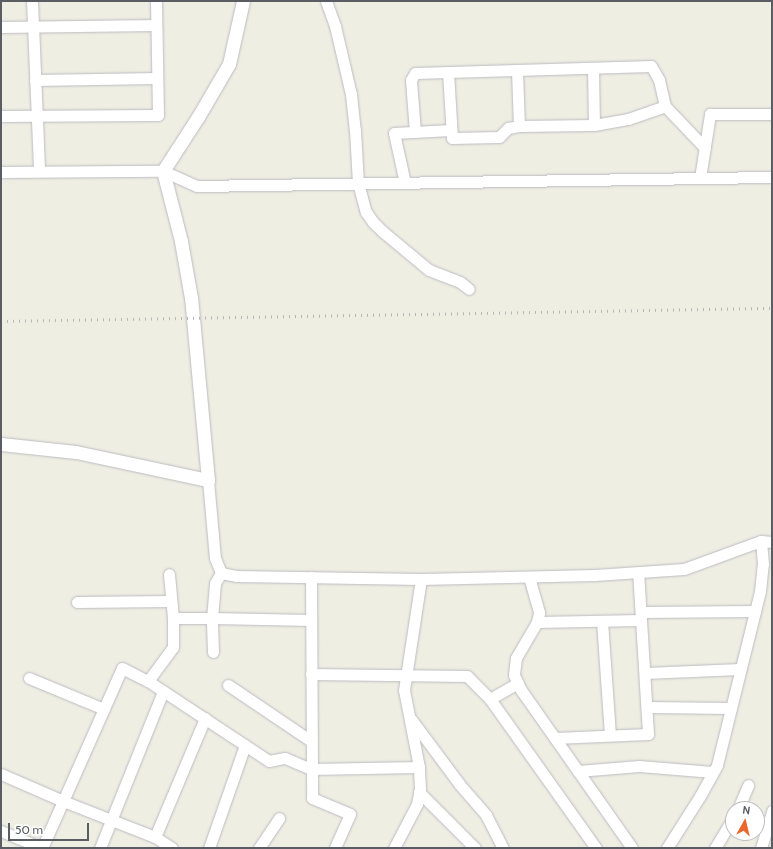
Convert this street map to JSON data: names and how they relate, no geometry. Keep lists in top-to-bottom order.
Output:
{
  "scale_bar": "50 m",
  "north": "top"
}
